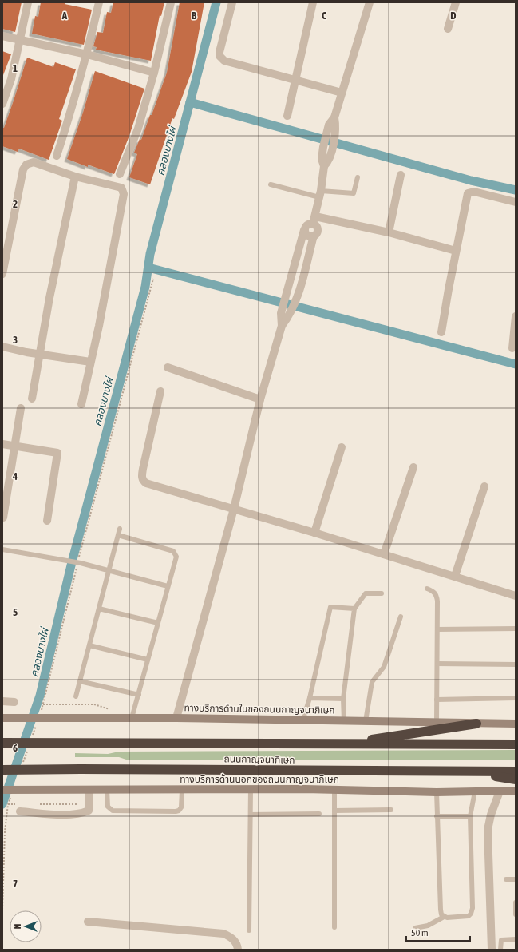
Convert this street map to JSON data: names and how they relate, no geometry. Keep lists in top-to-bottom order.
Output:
{
  "streets": {
    "highway": ["ถนนกาญจนาภิเษก"],
    "main road": ["ทางบริการด้านในของถนนกาญจนาภิเษก", "ทางบริการด้านนอกของถนนกาญจนาภิเษก"]
  },
  "water": ["คลองบางไผ่"],
  "scale_bar": "50 m",
  "north": "left",
  "grid": {
    "columns": [
      "A",
      "B",
      "C",
      "D"
    ],
    "rows": [
      "1",
      "2",
      "3",
      "4",
      "5",
      "6",
      "7"
    ]
  }
}
